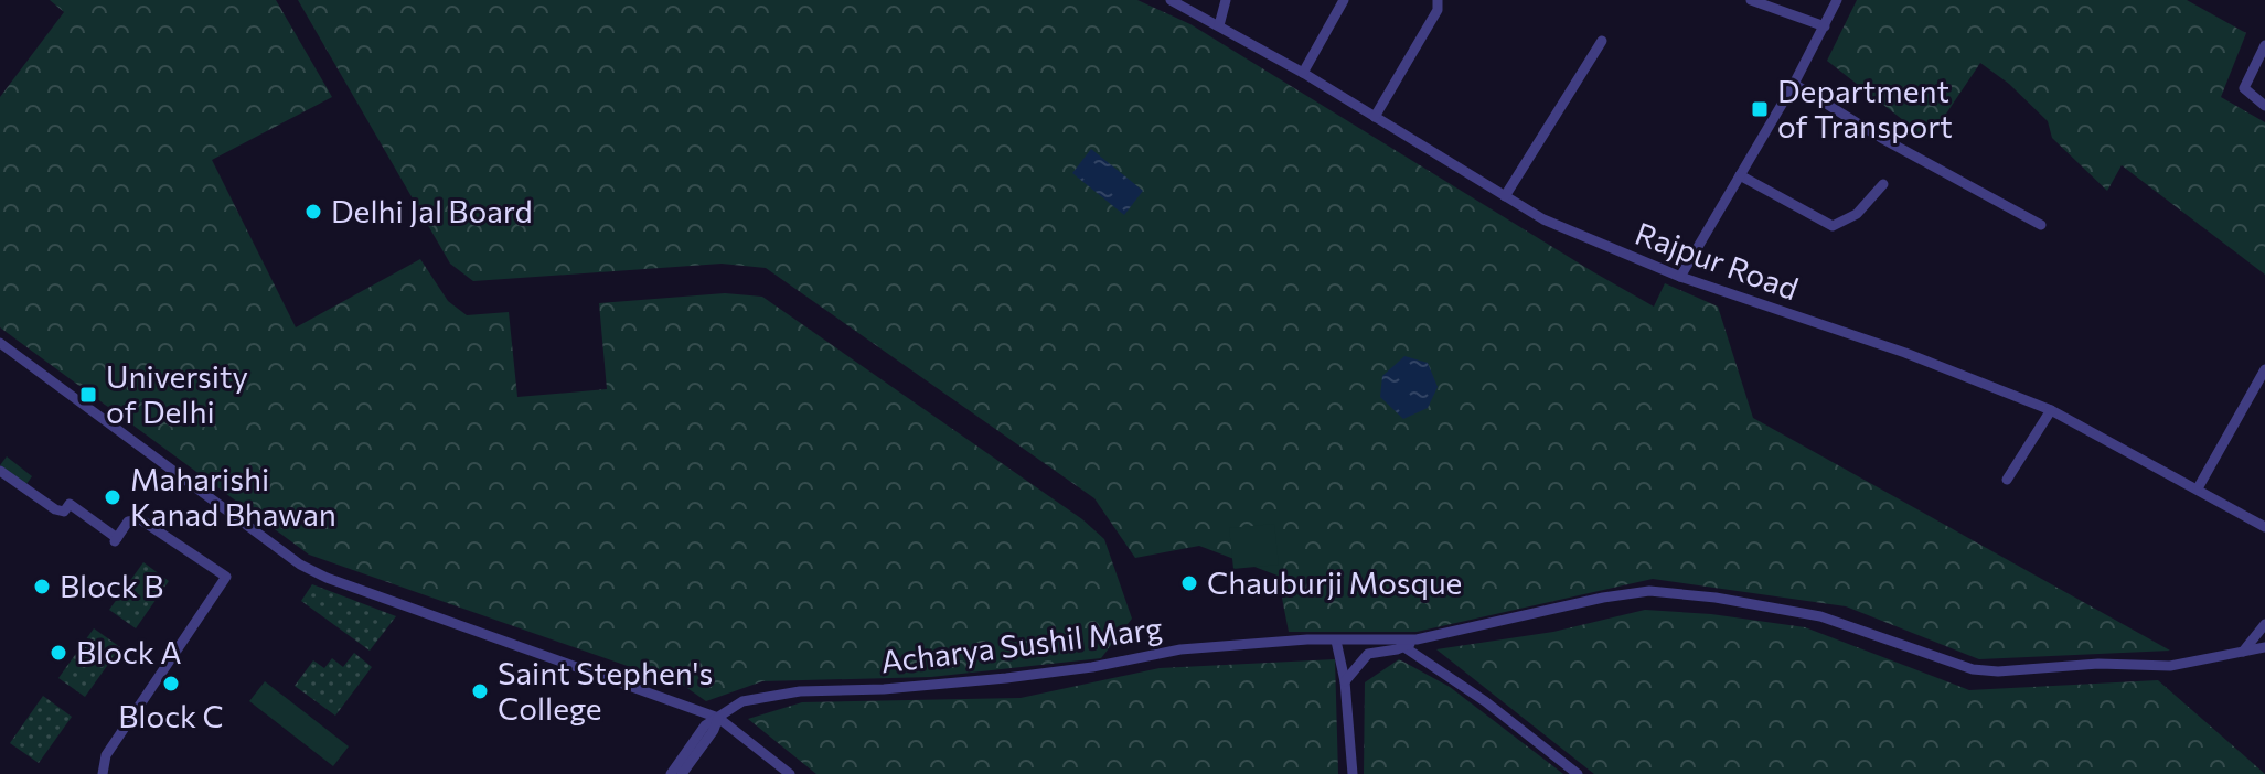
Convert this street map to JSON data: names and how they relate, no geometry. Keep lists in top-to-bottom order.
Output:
{
  "streets": {
    "street": ["Rajpur Road", "Acharya Sushil Marg"]
  },
  "places": {
    "transit": ["Department of Transport", "University of Delhi"],
    "other": [
      "Delhi Jal Board",
      "Maharishi Kanad Bhawan",
      "Chauburji Mosque",
      "Block B",
      "Block A",
      "Block C",
      "Saint Stephen's College"
    ]
  }
}
